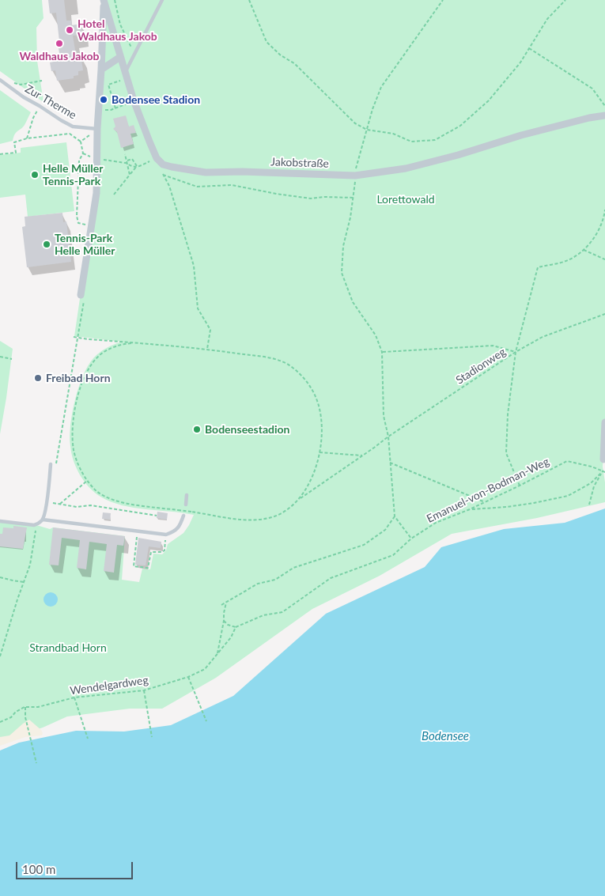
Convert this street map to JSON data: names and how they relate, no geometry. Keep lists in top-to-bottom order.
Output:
{
  "streets": {
    "street": ["Jakobstraße"],
    "lane": ["Zur Therme"],
    "path": ["Stadionweg", "Emanuel-von-Bodman-Weg", "Wendelgardweg"]
  },
  "crossings": [
    ["Emanuel-von-Bodman-Weg", "Wendelgardweg"]
  ],
  "water": ["Bodensee"],
  "parks": ["Lorettowald", "Strandbad Horn"],
  "places": [
    "Hotel Waldhaus Jakob",
    "Waldhaus Jakob",
    "Bodensee Stadion",
    "Helle Müller Tennis-Park",
    "Tennis-Park Helle Müller",
    "Freibad Horn",
    "Bodenseestadion"
  ],
  "scale_bar": "100 m"
}
